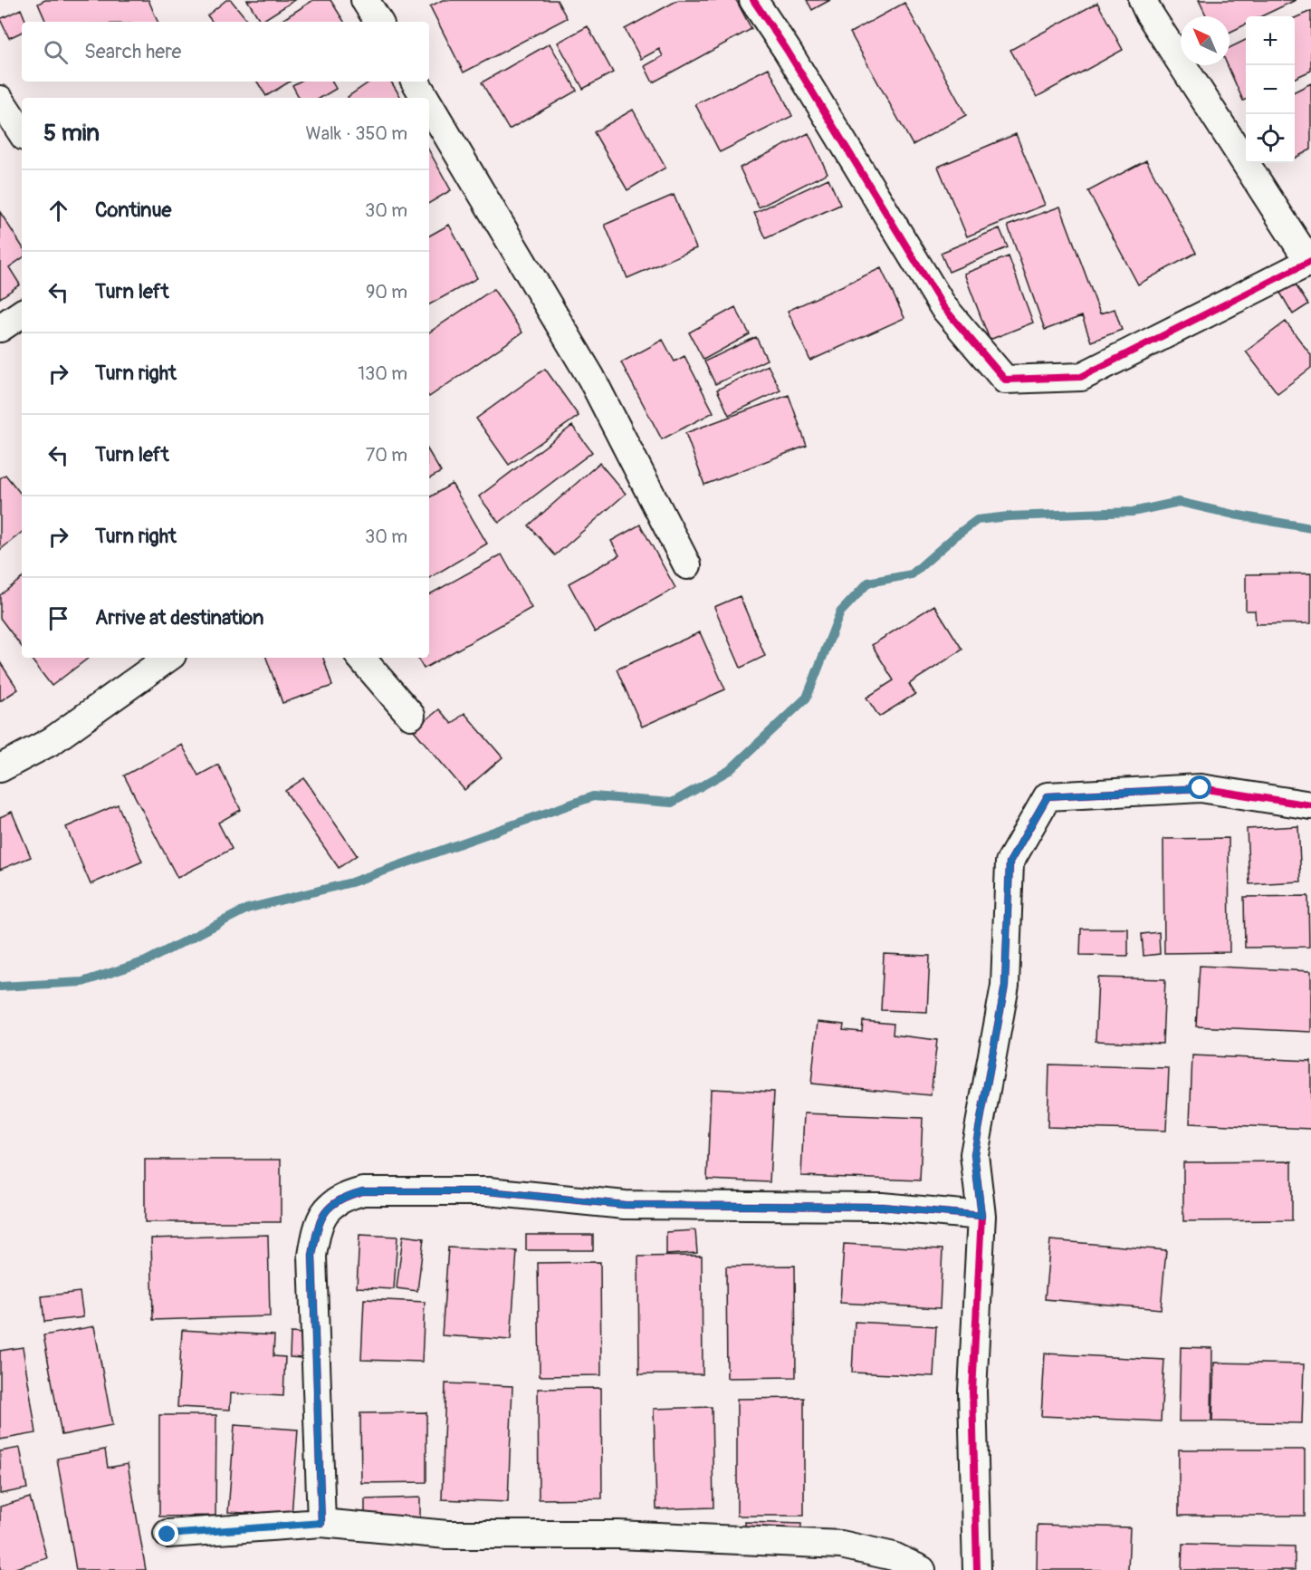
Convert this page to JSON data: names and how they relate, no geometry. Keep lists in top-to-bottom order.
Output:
{
  "north": "top left",
  "page": {
    "map_buttons": ["+", "−"],
    "search": "Search here",
    "heading": ["5 min", "Walk · 350 m"],
    "list": [
      ["Continue", "30 m"],
      ["Turn left", "90 m"],
      ["Turn right", "130 m"],
      ["Turn left", "70 m"],
      ["Turn right", "30 m"],
      "Arrive at destination"
    ]
  }
}
